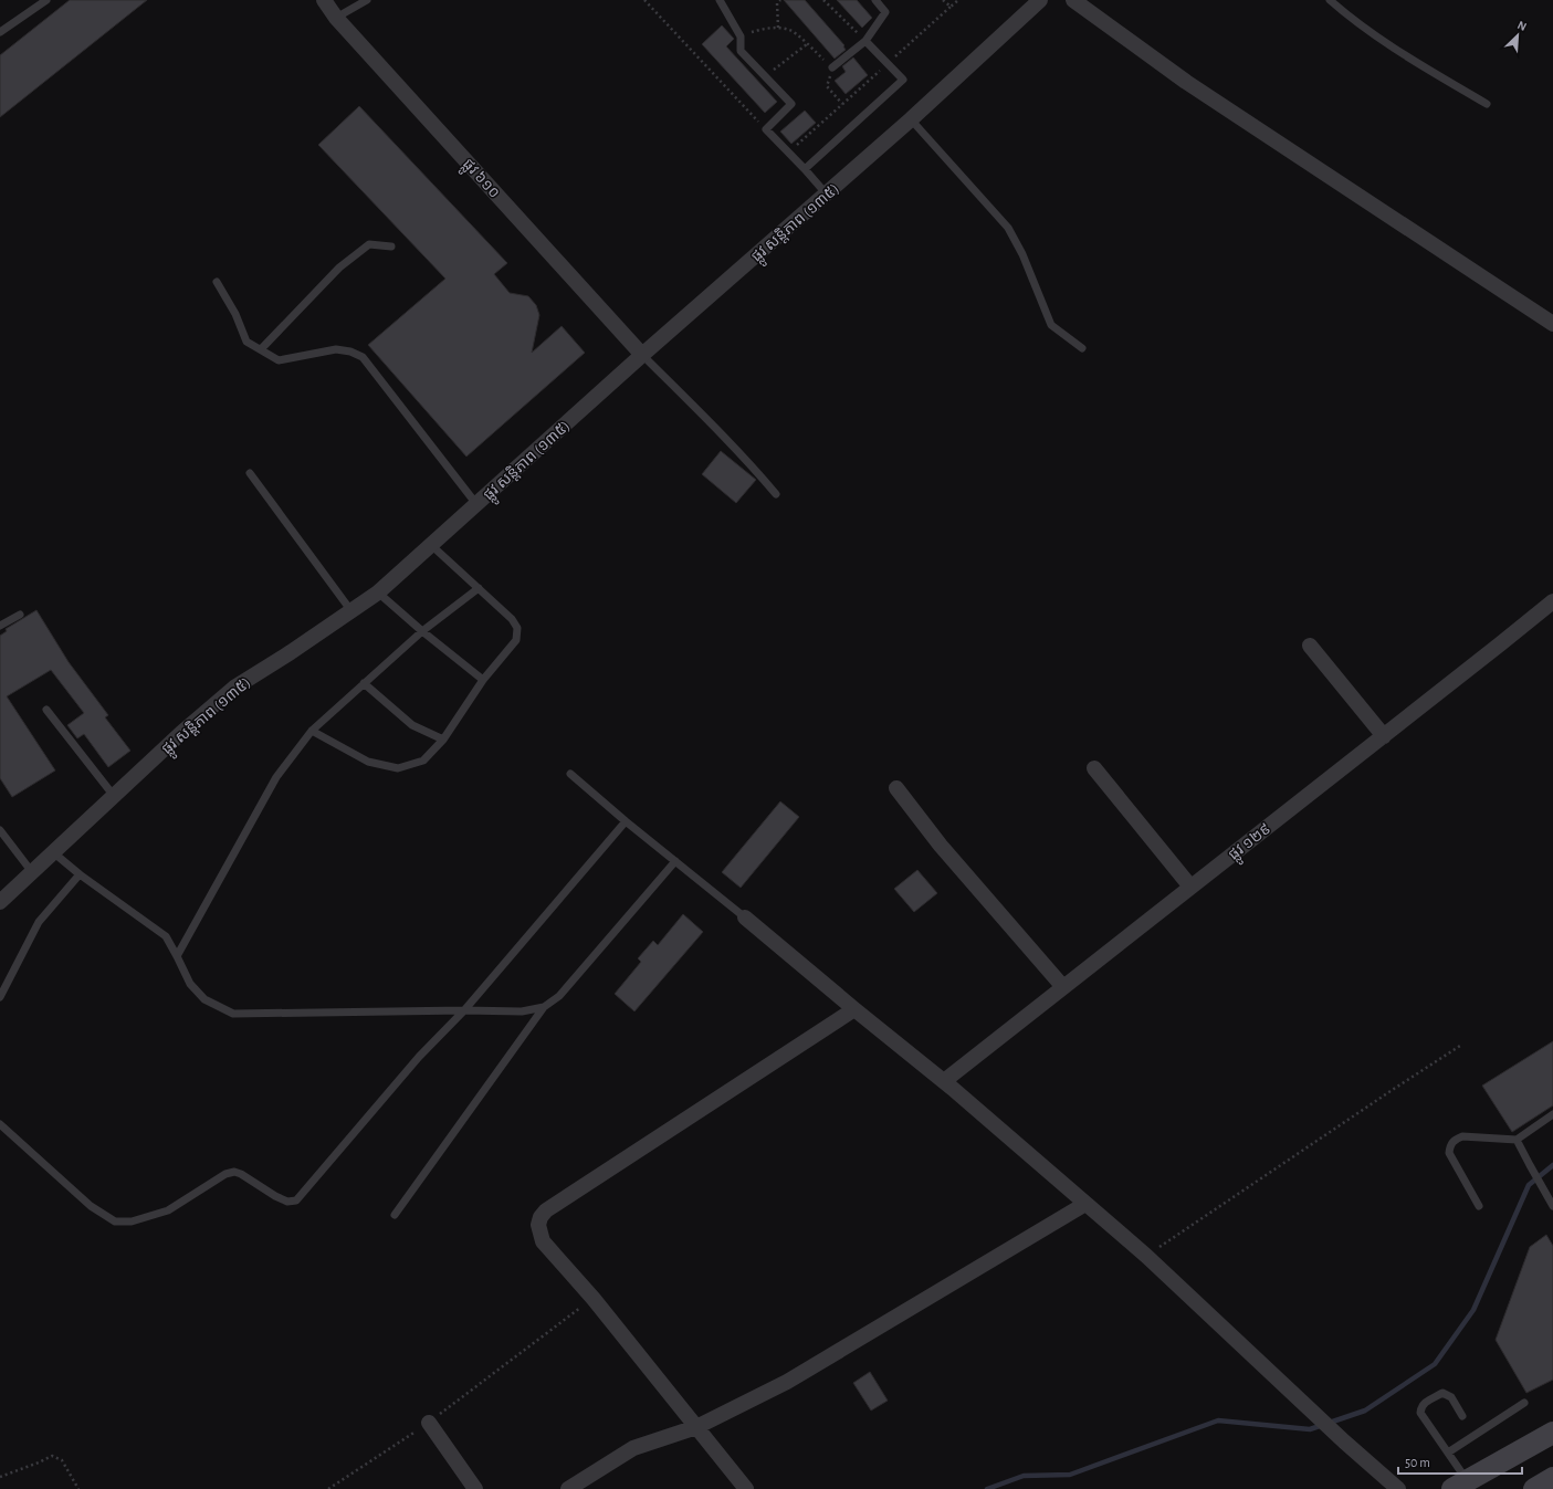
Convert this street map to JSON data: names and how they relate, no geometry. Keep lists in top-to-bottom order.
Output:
{
  "streets": {
    "street": ["ផ្លូវ ៦១០", "ផ្លូវ សន្តិភាព (១៣៥)", "ផ្លូវ ១២៩"]
  },
  "crossings": [
    ["ផ្លូវ ៦១០", "ផ្លូវ សន្តិភាព (១៣៥)"]
  ],
  "scale_bar": "50 m",
  "north": "top right"
}
